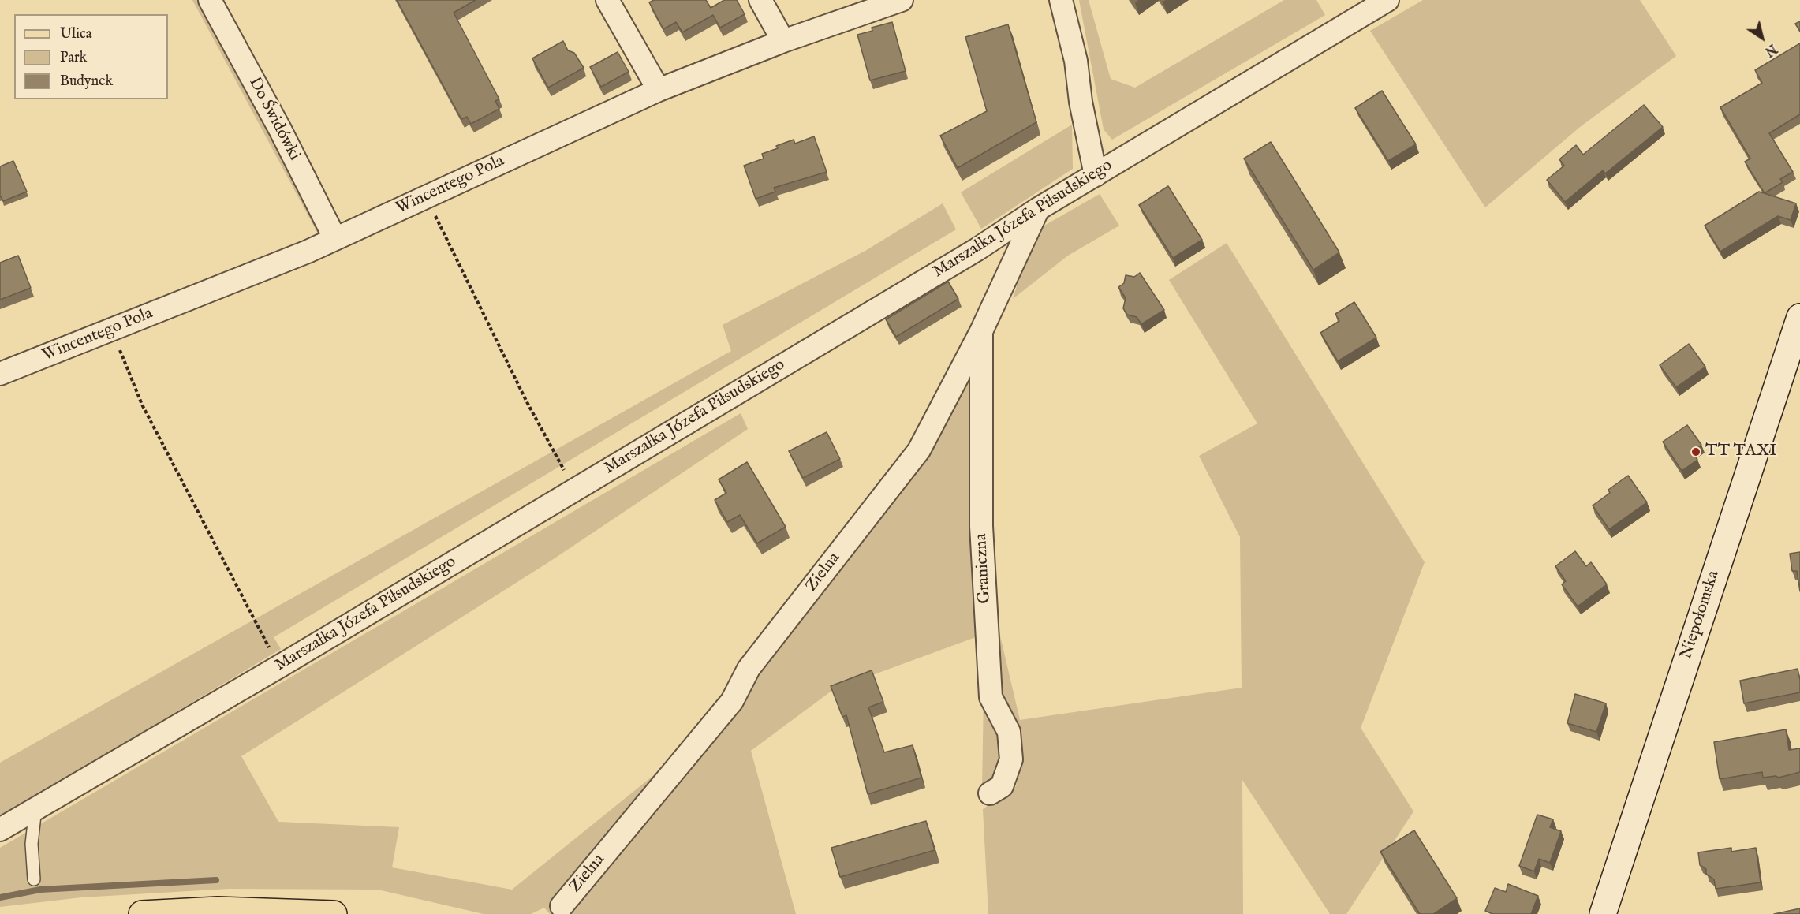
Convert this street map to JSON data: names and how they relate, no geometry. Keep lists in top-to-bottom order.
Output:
{
  "streets": {
    "main road": ["Niepołomska"],
    "street": [
      "Do Świdówki",
      "Wincentego Pola",
      "Marszałka Józefa Piłsudskiego",
      "Graniczna",
      "Zielna"
    ]
  },
  "crossings": [
    ["Do Świdówki", "Wincentego Pola"],
    ["Marszałka Józefa Piłsudskiego", "Zielna"],
    ["Graniczna", "Zielna"]
  ],
  "places": ["TT TAXI"],
  "legend": ["Ulica", "Park", "Budynek"],
  "north": "bottom right"
}
